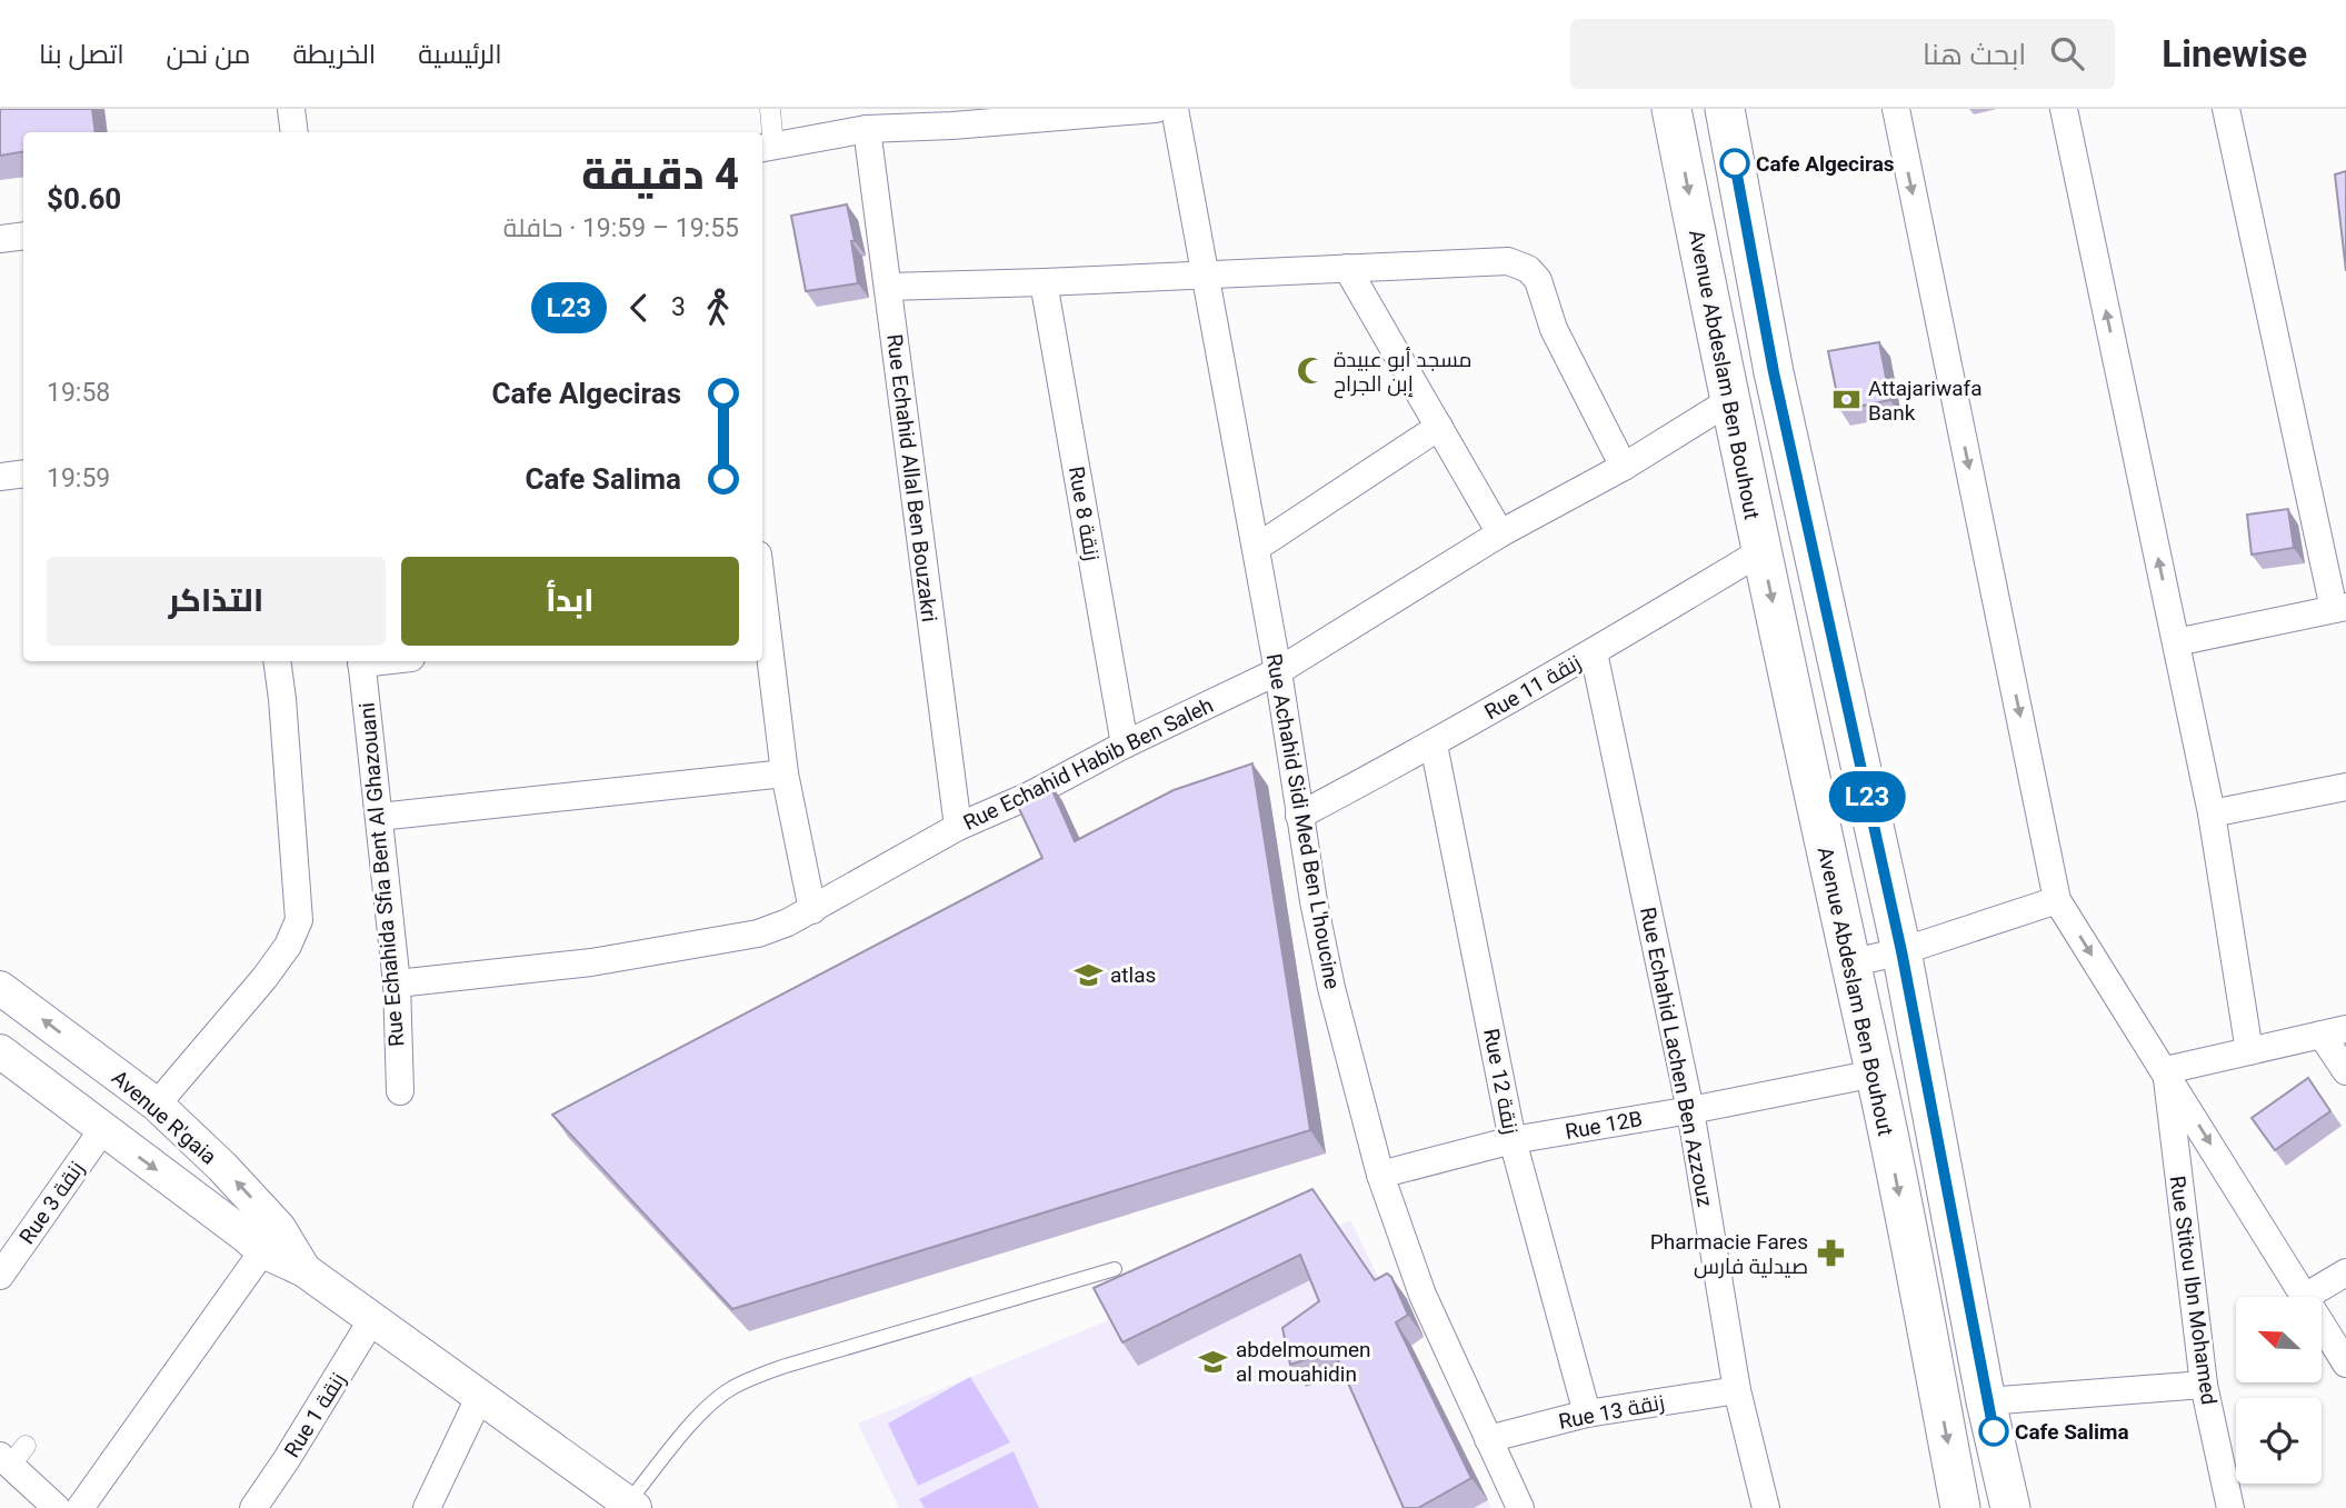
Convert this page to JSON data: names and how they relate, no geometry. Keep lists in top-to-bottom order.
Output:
{
  "streets": {
    "main road": ["Avenue Abdeslam Ben Bouhout"],
    "street": [
      "Rue Echahid Allal Ben Bouzakri",
      "Rue 8 زنقة",
      "Rue 11 زنقة",
      "Rue Echahid Habib Ben Saleh",
      "Rue Achahid Sidi Med Ben L'houcine",
      "Rue Echahida Sfia Bent Al Ghazouani",
      "Rue Echahid Lachen Ben Azzouz",
      "Rue 12 زنقة",
      "Avenue R'gaia",
      "Rue 12B",
      "Rue 3 زنقة",
      "Rue Stitou Ibn Mohamed",
      "Rue 13 زنقة",
      "Rue 1 زنقة"
    ]
  },
  "crossings": [
    ["Avenue Abdeslam Ben Bouhout", "Rue 11 زنقة"],
    ["Avenue Abdeslam Ben Bouhout", "Rue Echahid Habib Ben Saleh"],
    ["Avenue Abdeslam Ben Bouhout", "Rue 12B"],
    ["Rue Echahid Allal Ben Bouzakri", "Rue Echahid Habib Ben Saleh"],
    ["Rue 8 زنقة", "Rue Echahid Habib Ben Saleh"],
    ["Rue 11 زنقة", "Rue Achahid Sidi Med Ben L'houcine"],
    ["Rue 11 زنقة", "Rue Echahid Lachen Ben Azzouz"],
    ["Rue 11 زنقة", "Rue 12 زنقة"],
    ["Rue Echahid Habib Ben Saleh", "Rue Achahid Sidi Med Ben L'houcine"],
    ["Rue Echahid Habib Ben Saleh", "Rue Echahida Sfia Bent Al Ghazouani"],
    ["Rue Achahid Sidi Med Ben L'houcine", "Rue 12B"],
    ["Rue Achahid Sidi Med Ben L'houcine", "Rue 13 زنقة"],
    ["Rue Echahid Lachen Ben Azzouz", "Rue 12B"],
    ["Rue Echahid Lachen Ben Azzouz", "Rue 13 زنقة"],
    ["Rue 12 زنقة", "Rue 12B"],
    ["Rue 12 زنقة", "Rue 13 زنقة"],
    ["Avenue R'gaia", "Rue 3 زنقة"],
    ["Avenue R'gaia", "Rue 1 زنقة"]
  ],
  "places": {
    "other": ["Cafe Algeciras", "Cafe Salima"],
    "mosque": ["مسجد أبو عبيدة إبن الجراح"],
    "bank": ["Attajariwafa Bank"],
    "school or university": ["atlas", "abdelmoumen al mouahidin"],
    "pharmacy": ["Pharmacie Fares صيدلية فارس"]
  },
  "lines": ["bus line L23"],
  "north": "top left",
  "page": {
    "header": "Linewise",
    "search": "ابحث هنا",
    "nav": [
      "الرئيسية",
      "الخريطة",
      "من نحن",
      "اتصل بنا"
    ],
    "on_map": "L23",
    "heading": ["4 دقيقة", "19:55 – 19:59 · حافلة", "$0.60"],
    "legs": ["3", "L23"],
    "list": [
      {
        "name": "Cafe Algeciras",
        "value": "19:58"
      },
      {
        "name": "Cafe Salima",
        "value": "19:59"
      }
    ],
    "buttons": ["ابدأ", "التذاكر"]
  }
}
